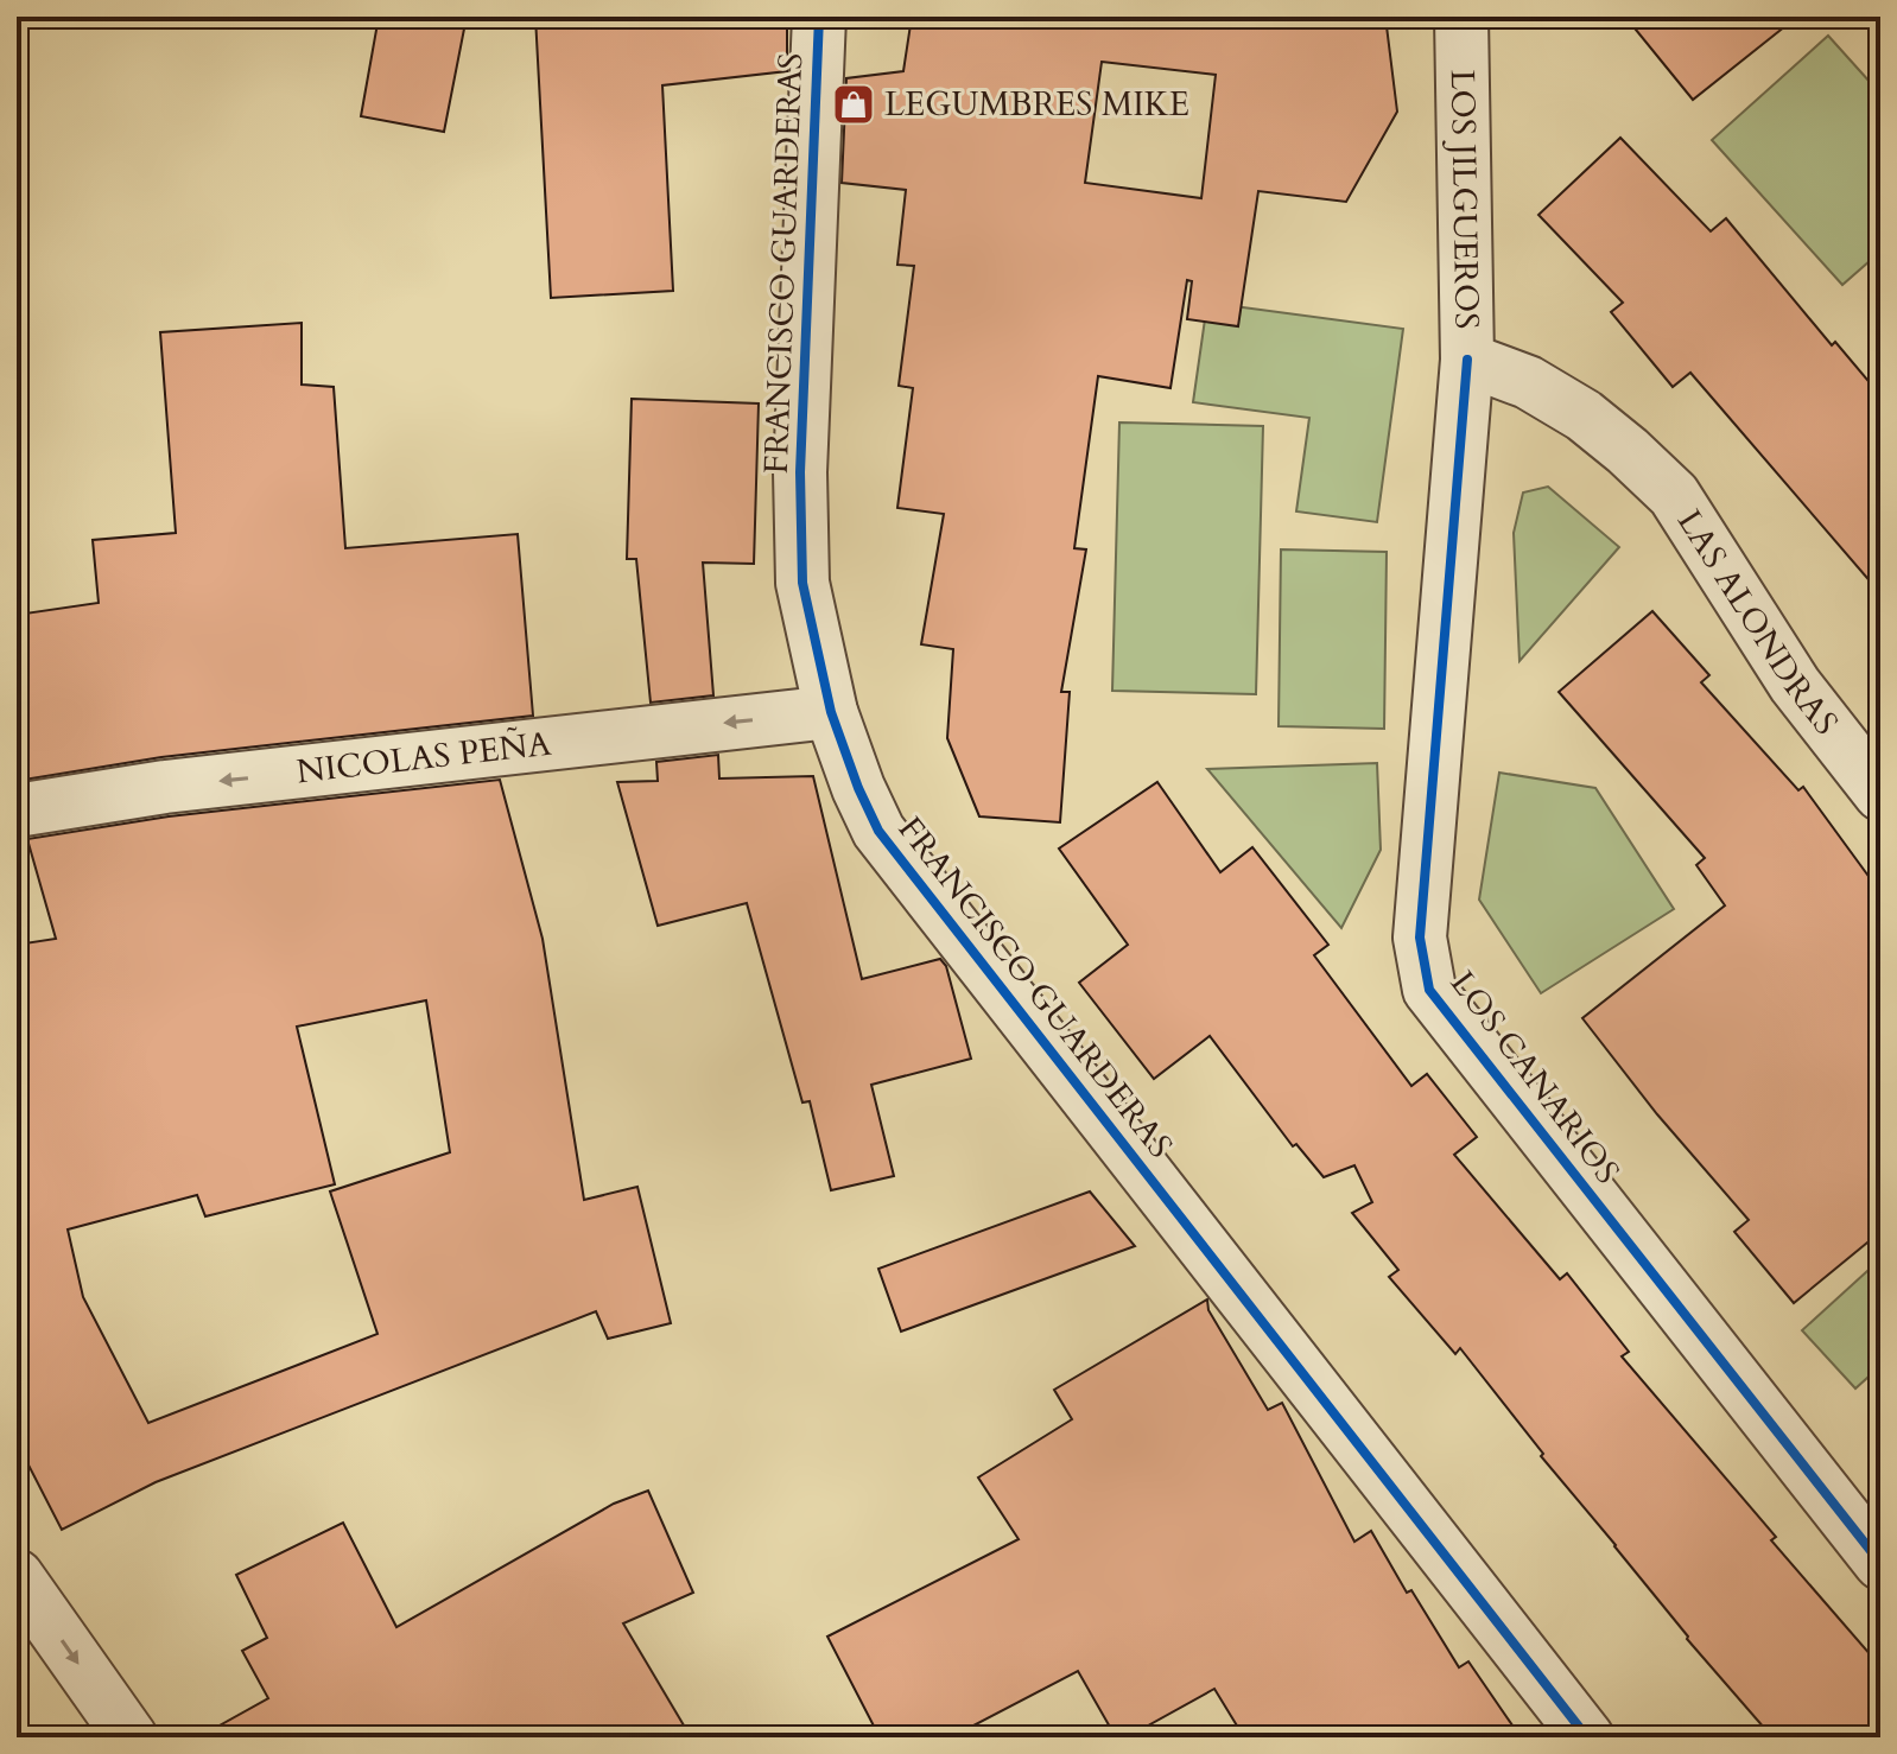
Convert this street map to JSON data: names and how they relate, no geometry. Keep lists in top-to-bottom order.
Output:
{
  "streets": {
    "street": [
      "LOS JILGUEROS",
      "FRANCISCO GUARDERAS",
      "LAS ALONDRAS",
      "NICOLAS PEÑA",
      "LOS CANARIOS"
    ]
  },
  "crossings": [
    ["LOS JILGUEROS", "LAS ALONDRAS"],
    ["LOS JILGUEROS", "LOS CANARIOS"],
    ["FRANCISCO GUARDERAS", "NICOLAS PEÑA"]
  ],
  "one_way": ["NICOLAS PEÑA"],
  "places": {
    "shop": ["LEGUMBRES MIKE"]
  }
}
